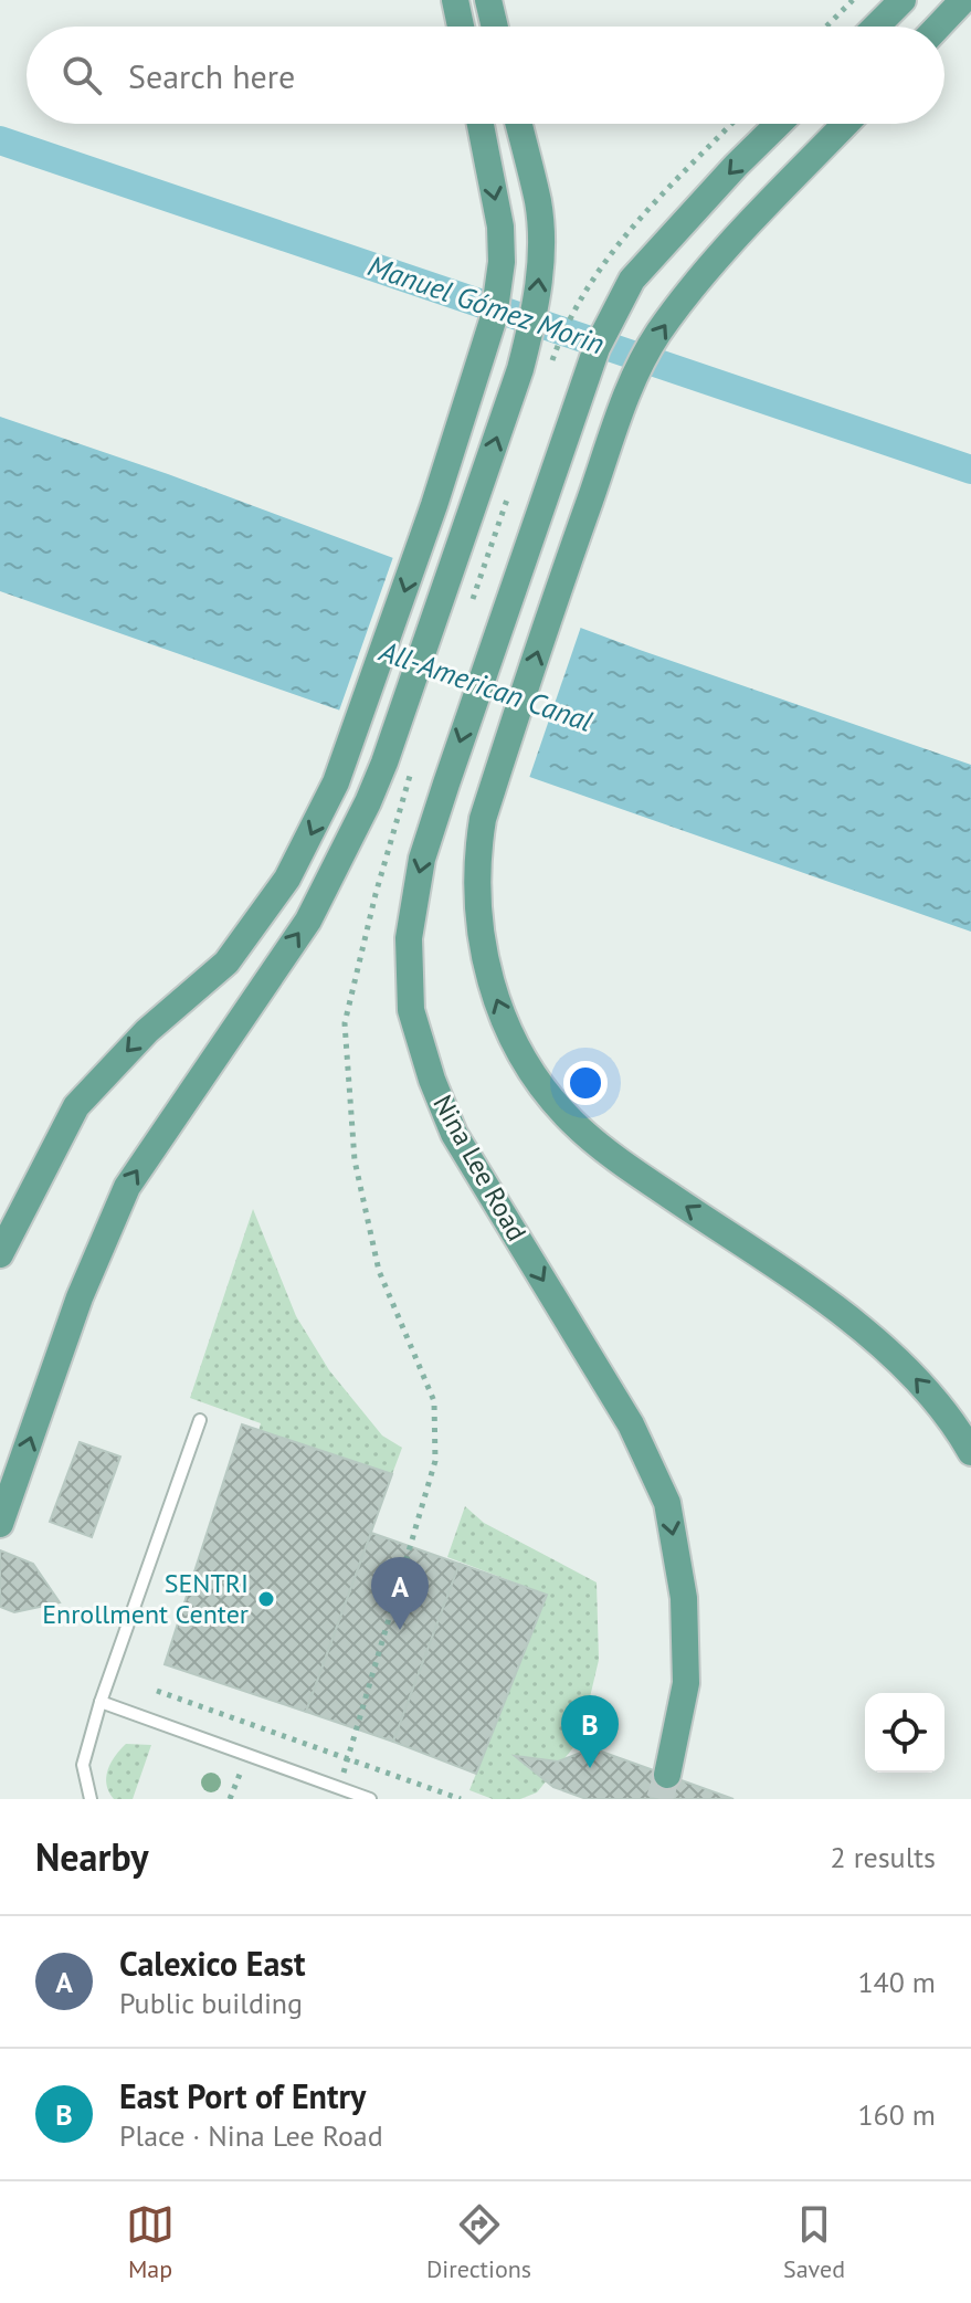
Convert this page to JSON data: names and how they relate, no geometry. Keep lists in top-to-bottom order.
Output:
{
  "streets": {
    "main road": ["Nina Lee Road"]
  },
  "water": ["Manuel Gómez Morin", "All-American Canal"],
  "places": ["SENTRI Enrollment Center"],
  "page": {
    "search": "Search here",
    "pins": ["A", "B"],
    "heading": ["Nearby", "2 results"],
    "list": [
      {
        "mark": "A",
        "name": "Calexico East",
        "note": "Public building",
        "value": "140 m"
      },
      {
        "mark": "B",
        "name": "East Port of Entry",
        "note": "Place · Nina Lee Road",
        "value": "160 m"
      }
    ],
    "nav": ["Map", "Directions", "Saved"]
  }
}
